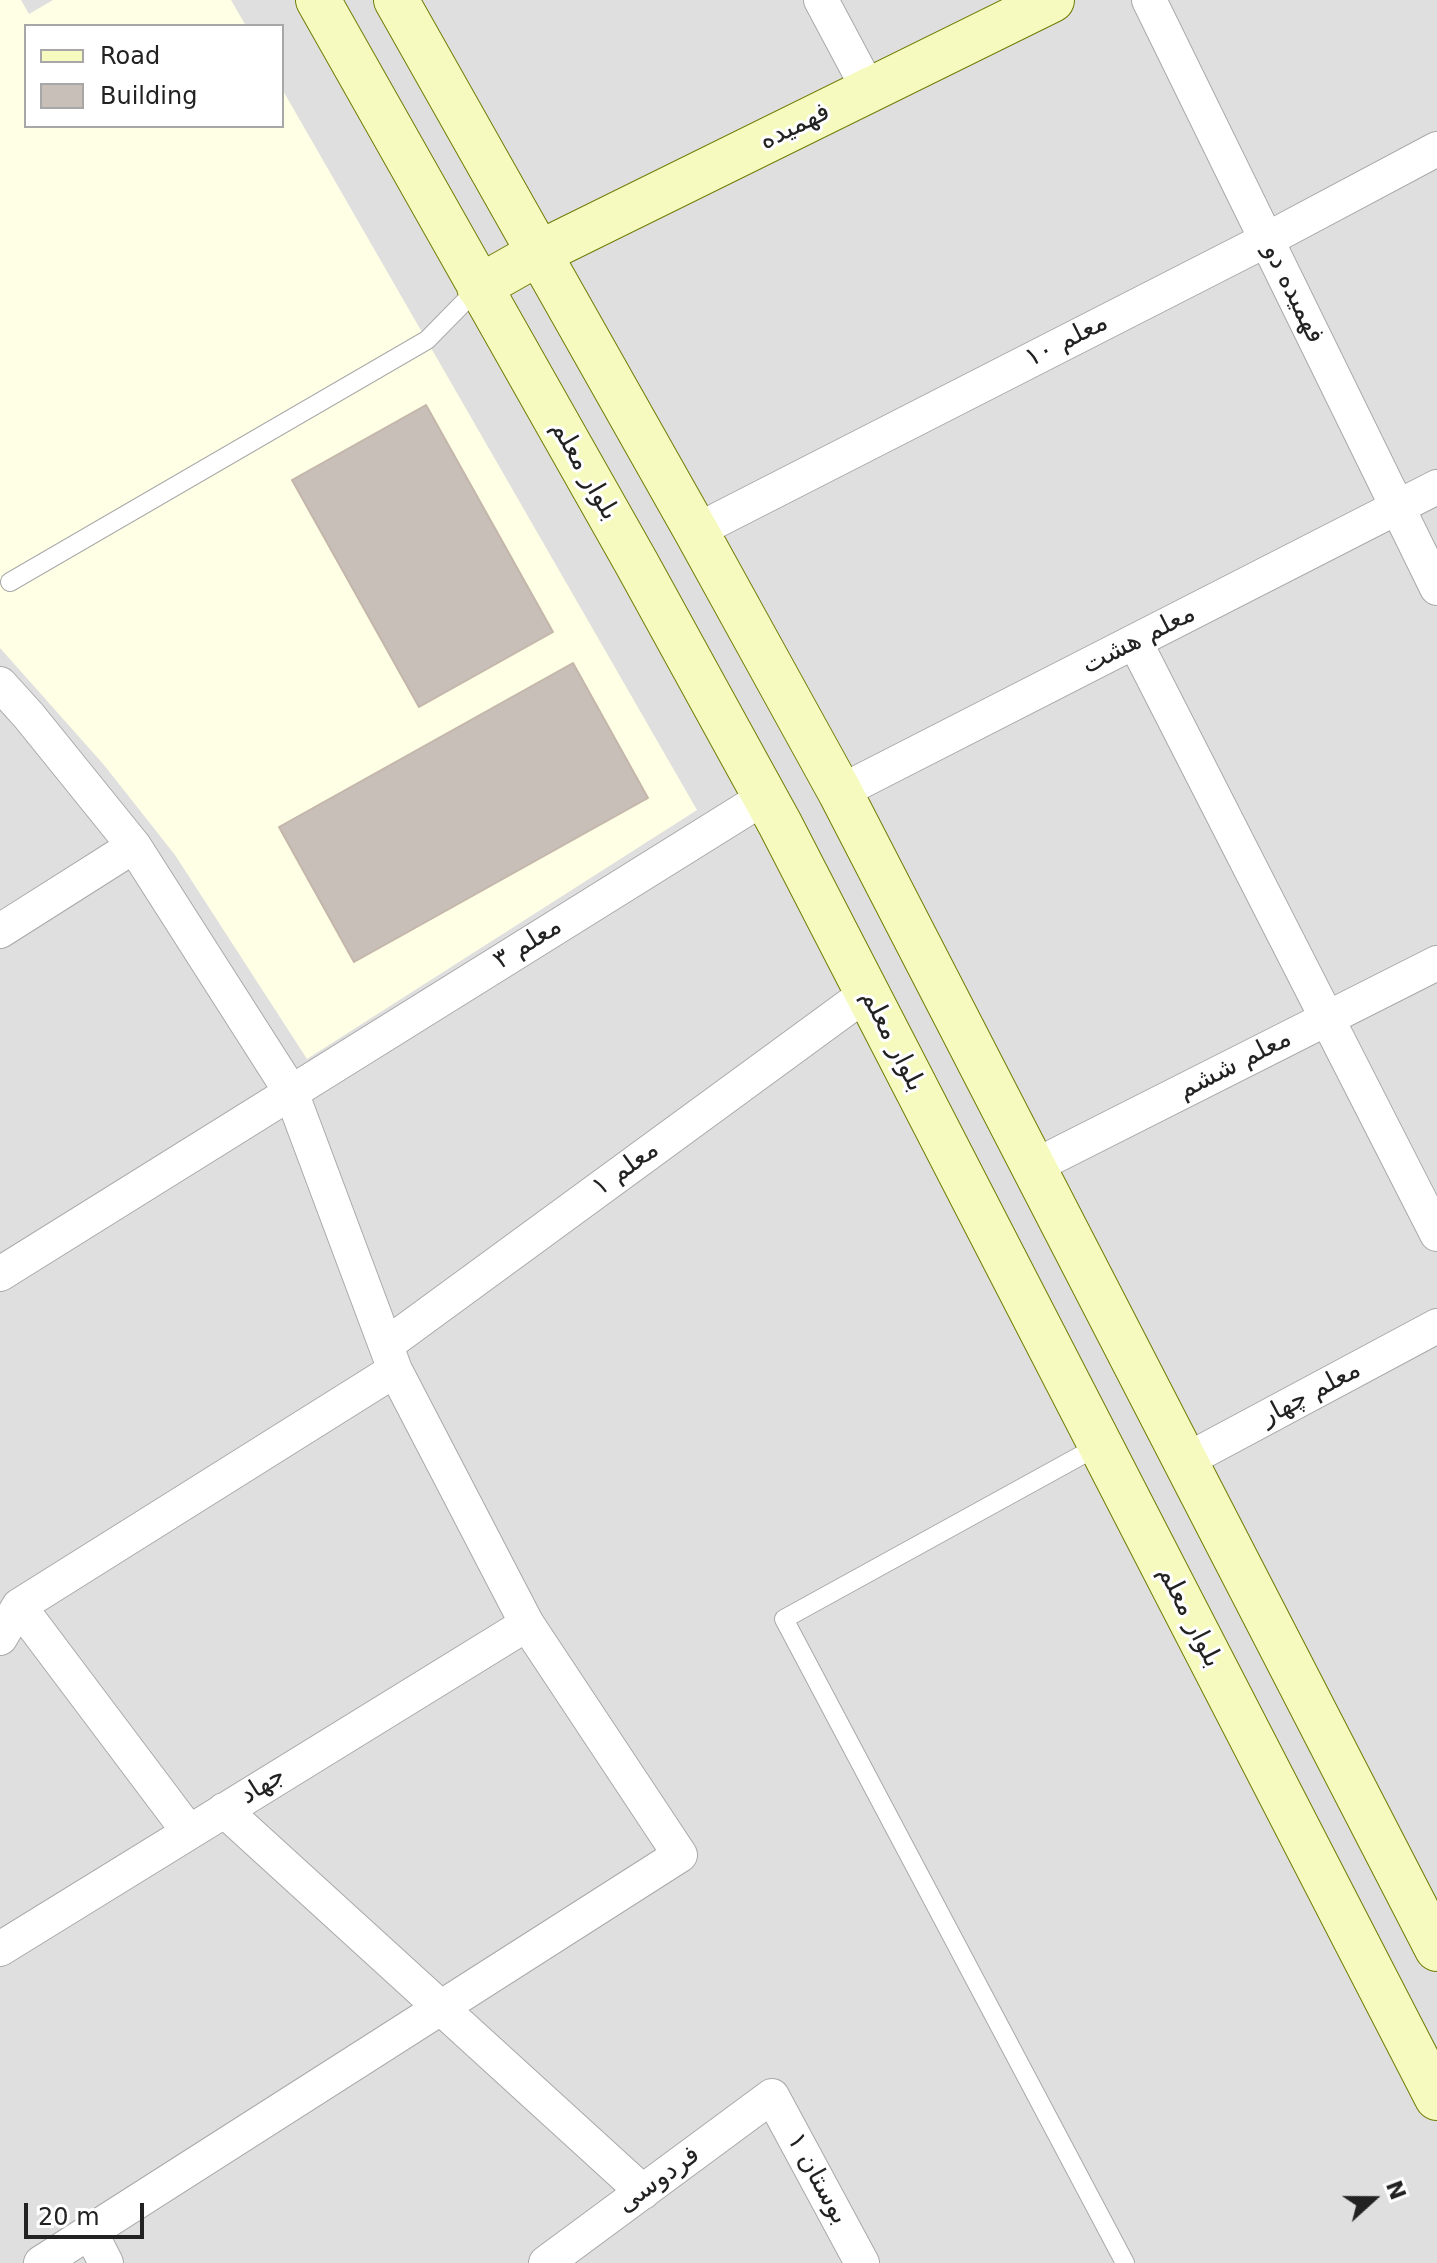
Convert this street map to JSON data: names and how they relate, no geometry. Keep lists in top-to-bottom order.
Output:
{
  "streets": {
    "main road": ["فهمیده", "بلوار معلم"],
    "street": [
      "فهمیده دو",
      "معلم ۱۰",
      "معلم هشت",
      "معلم ۳",
      "معلم ششم",
      "معلم ۱",
      "معلم چهار",
      "جهاد",
      "بوستان ۱",
      "فردوسی"
    ]
  },
  "crossings": [
    ["فهمیده", "بلوار معلم"],
    ["فهمیده دو", "معلم ۱۰"],
    ["فهمیده دو", "معلم هشت"],
    ["بلوار معلم", "معلم ۳"],
    ["بلوار معلم", "معلم ۱"],
    ["بوستان ۱", "فردوسی"]
  ],
  "legend": ["Road", "Building"],
  "scale_bar": "20 m",
  "north": "right"
}
